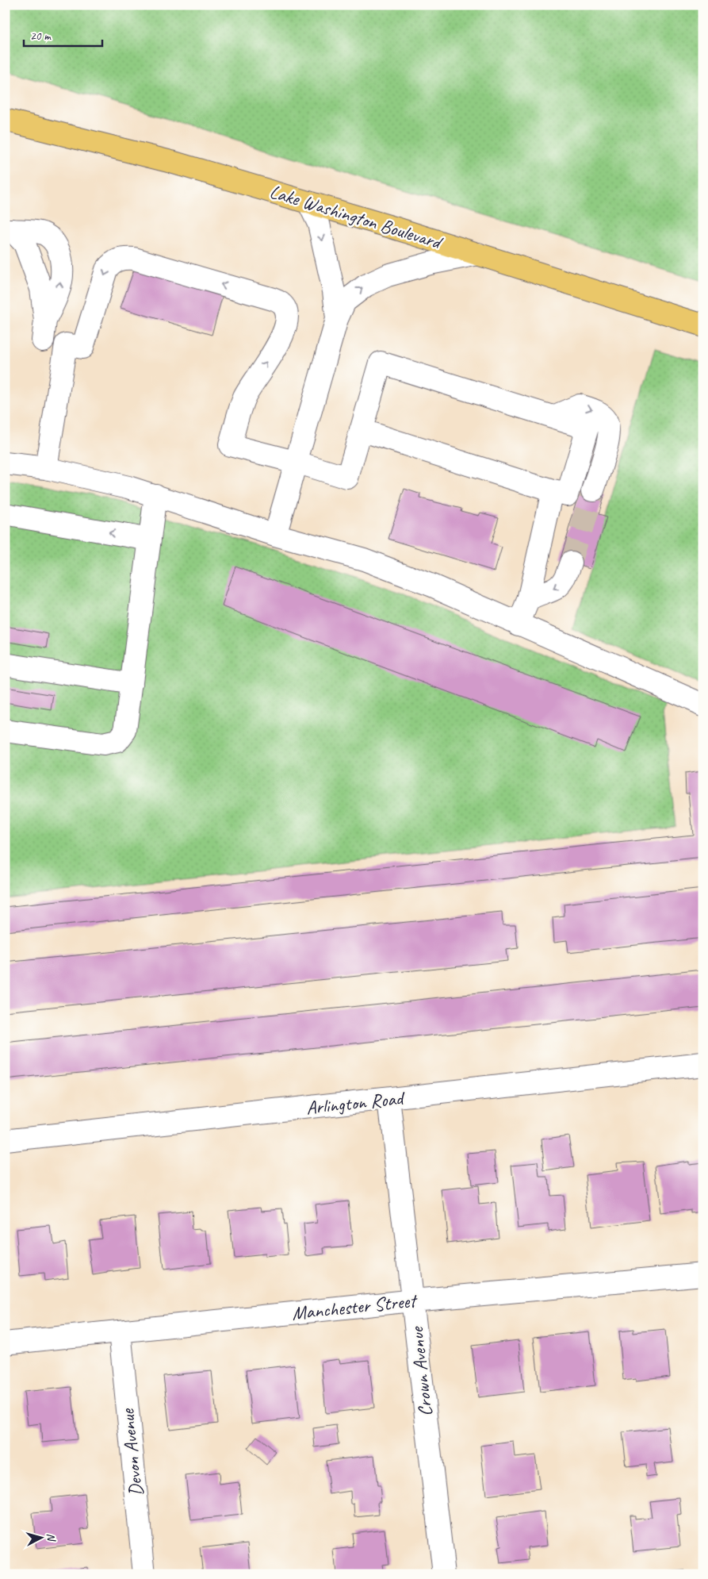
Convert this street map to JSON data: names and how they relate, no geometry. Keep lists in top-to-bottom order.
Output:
{
  "streets": {
    "main road": ["Lake Washington Boulevard"],
    "street": [
      "Arlington Road",
      "Manchester Street",
      "Crown Avenue",
      "Devon Avenue"
    ]
  },
  "crossings": [
    ["Arlington Road", "Crown Avenue"],
    ["Manchester Street", "Crown Avenue"],
    ["Manchester Street", "Devon Avenue"]
  ],
  "scale_bar": "20 m",
  "north": "right"
}
